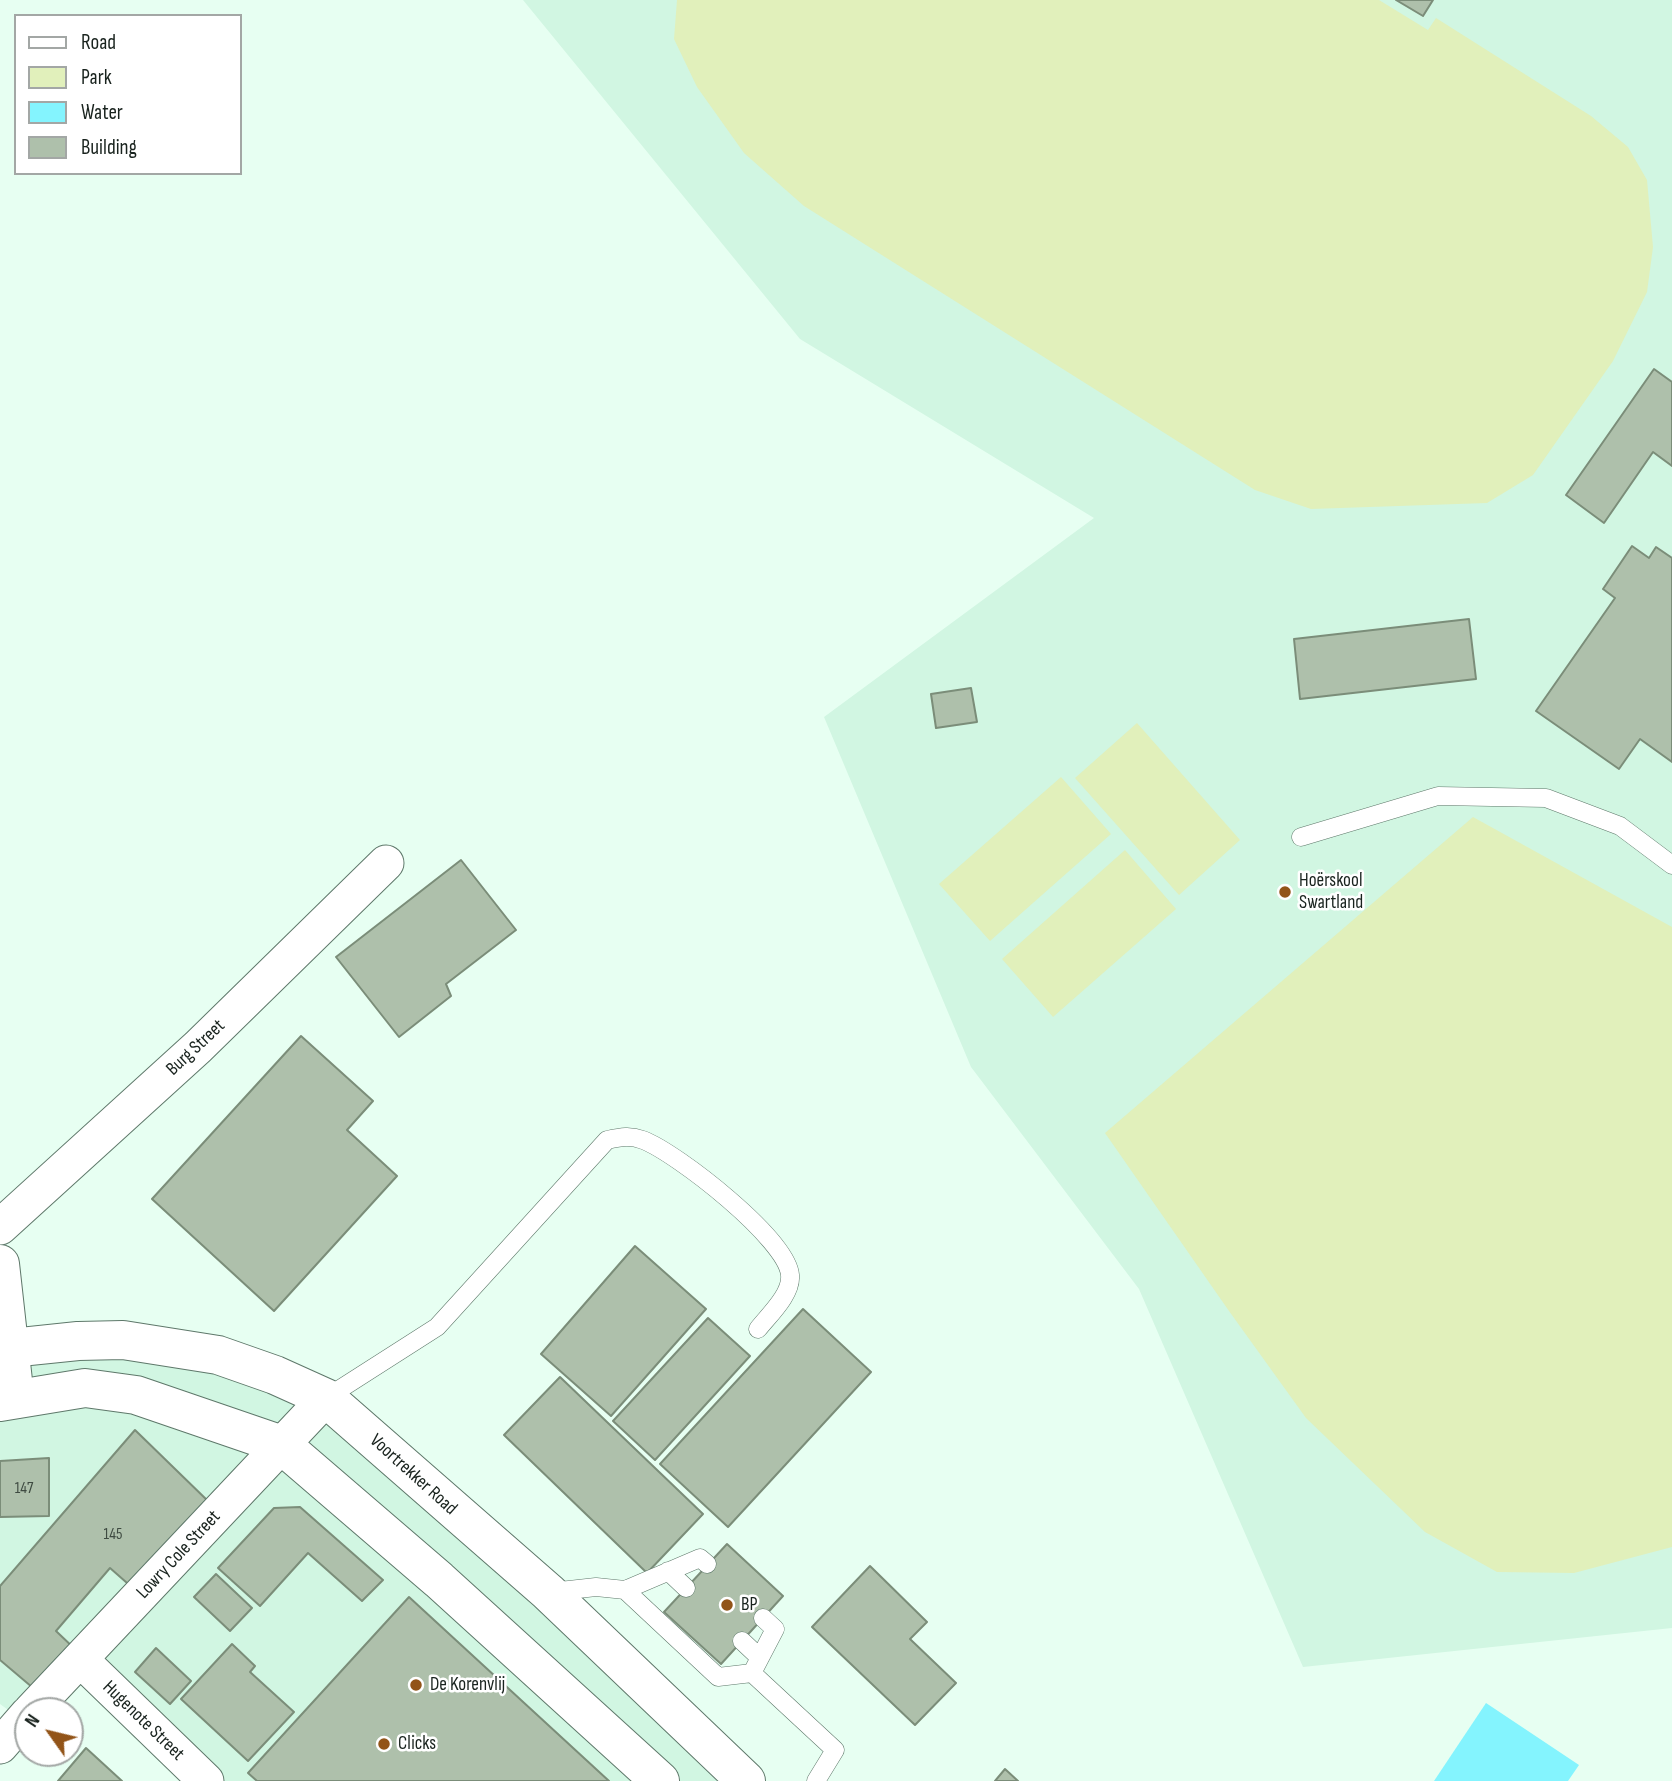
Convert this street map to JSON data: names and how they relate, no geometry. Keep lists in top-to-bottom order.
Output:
{
  "streets": {
    "main road": ["Voortrekker Road"],
    "street": ["Burg Street", "Lowry Cole Street", "Hugenote Street"]
  },
  "crossings": [
    ["Voortrekker Road", "Lowry Cole Street"],
    ["Lowry Cole Street", "Hugenote Street"]
  ],
  "places": [
    "Hoërskool Swartland",
    "BP",
    "De Korenvlij",
    "Clicks"
  ],
  "house_numbers": ["147", "145"],
  "legend": [
    "Road",
    "Park",
    "Water",
    "Building"
  ],
  "north": "top left"
}
